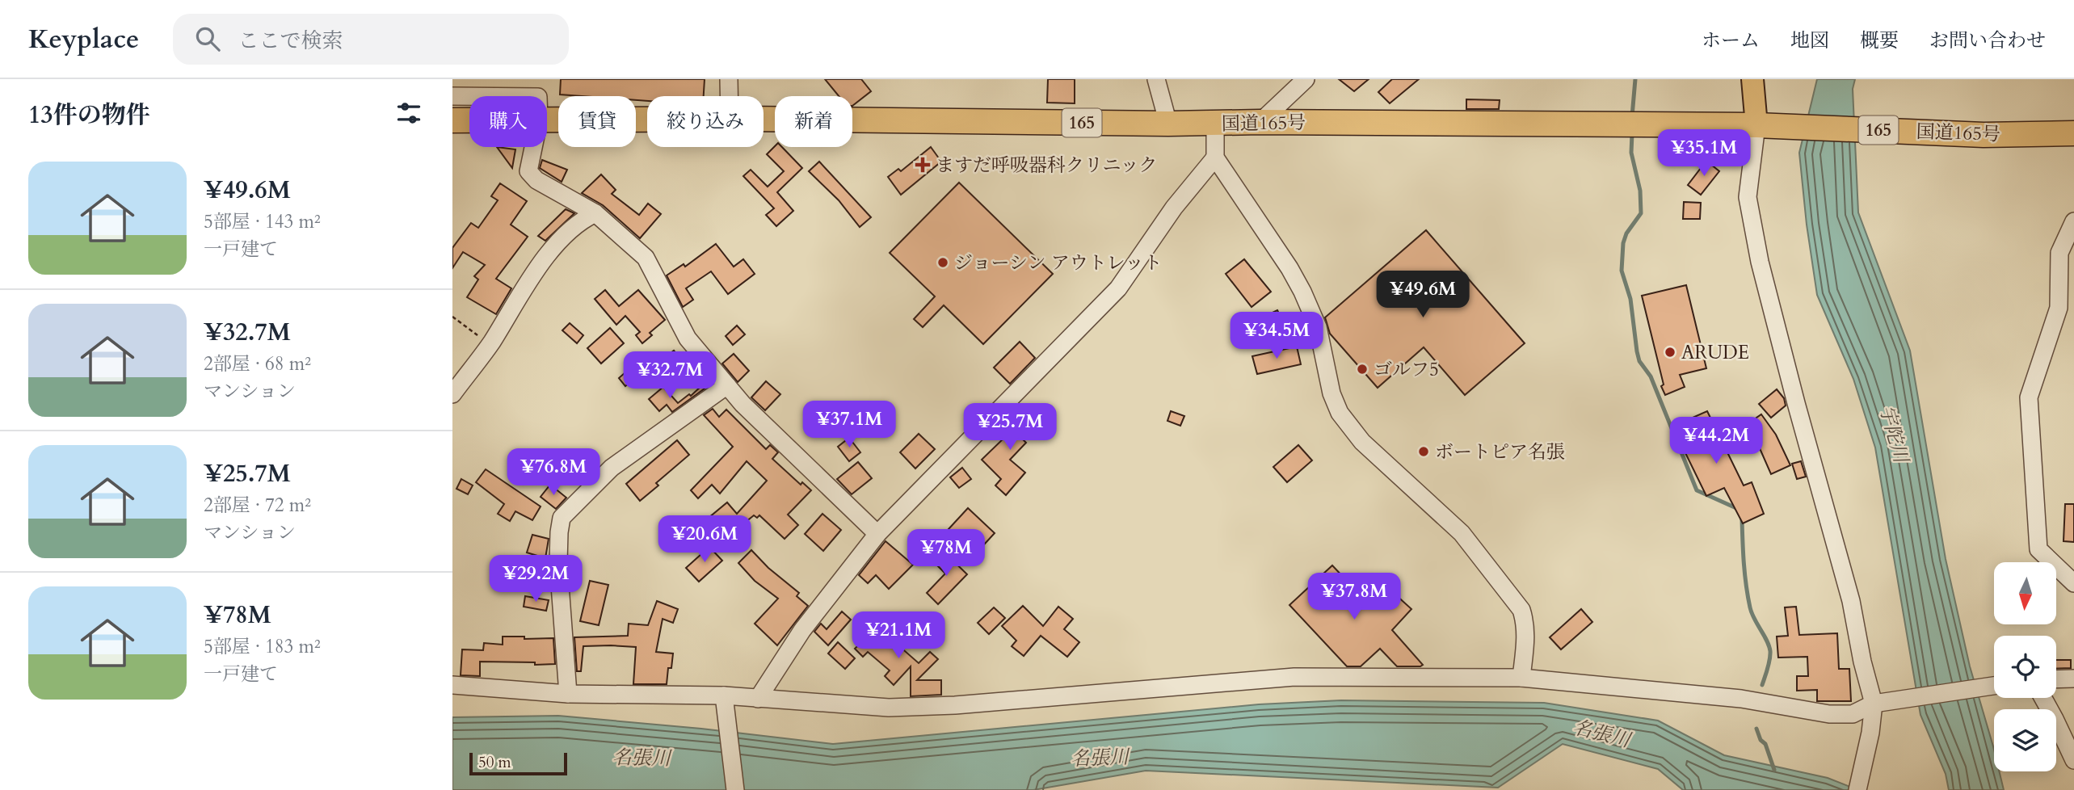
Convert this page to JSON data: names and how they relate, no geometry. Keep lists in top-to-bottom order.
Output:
{
  "streets": {
    "highway": ["165", "国道165号"]
  },
  "water": ["宇陀川", "名張川"],
  "places": {
    "health": ["ますだ呼吸器科クリニック"],
    "other": [
      "ジョーシン アウトレット",
      "ARUDE",
      "ゴルフ5",
      "ボートピア名張"
    ]
  },
  "scale_bar": "50 m",
  "north": "bottom",
  "page": {
    "header": "Keyplace",
    "search": "ここで検索",
    "nav": [
      "ホーム",
      "地図",
      "概要",
      "お問い合わせ"
    ],
    "heading": "13件の物件",
    "chip": [
      "購入",
      "賃貸",
      "絞り込み",
      "新着"
    ],
    "price": [
      "¥35.1M",
      "¥49.6M",
      "¥34.5M",
      "¥32.7M",
      "¥37.1M",
      "¥25.7M",
      "¥44.2M",
      "¥76.8M",
      "¥20.6M",
      "¥78M",
      "¥29.2M",
      "¥37.8M",
      "¥21.1M"
    ],
    "list": [
      {
        "name": "¥49.6M",
        "note": "5部屋 · 143 m² · 一戸建て"
      },
      {
        "name": "¥32.7M",
        "note": "2部屋 · 68 m² · マンション"
      },
      {
        "name": "¥25.7M",
        "note": "2部屋 · 72 m² · マンション"
      },
      {
        "name": "¥78M",
        "note": "5部屋 · 183 m² · 一戸建て"
      }
    ],
    "scale": "50 m"
  }
}
